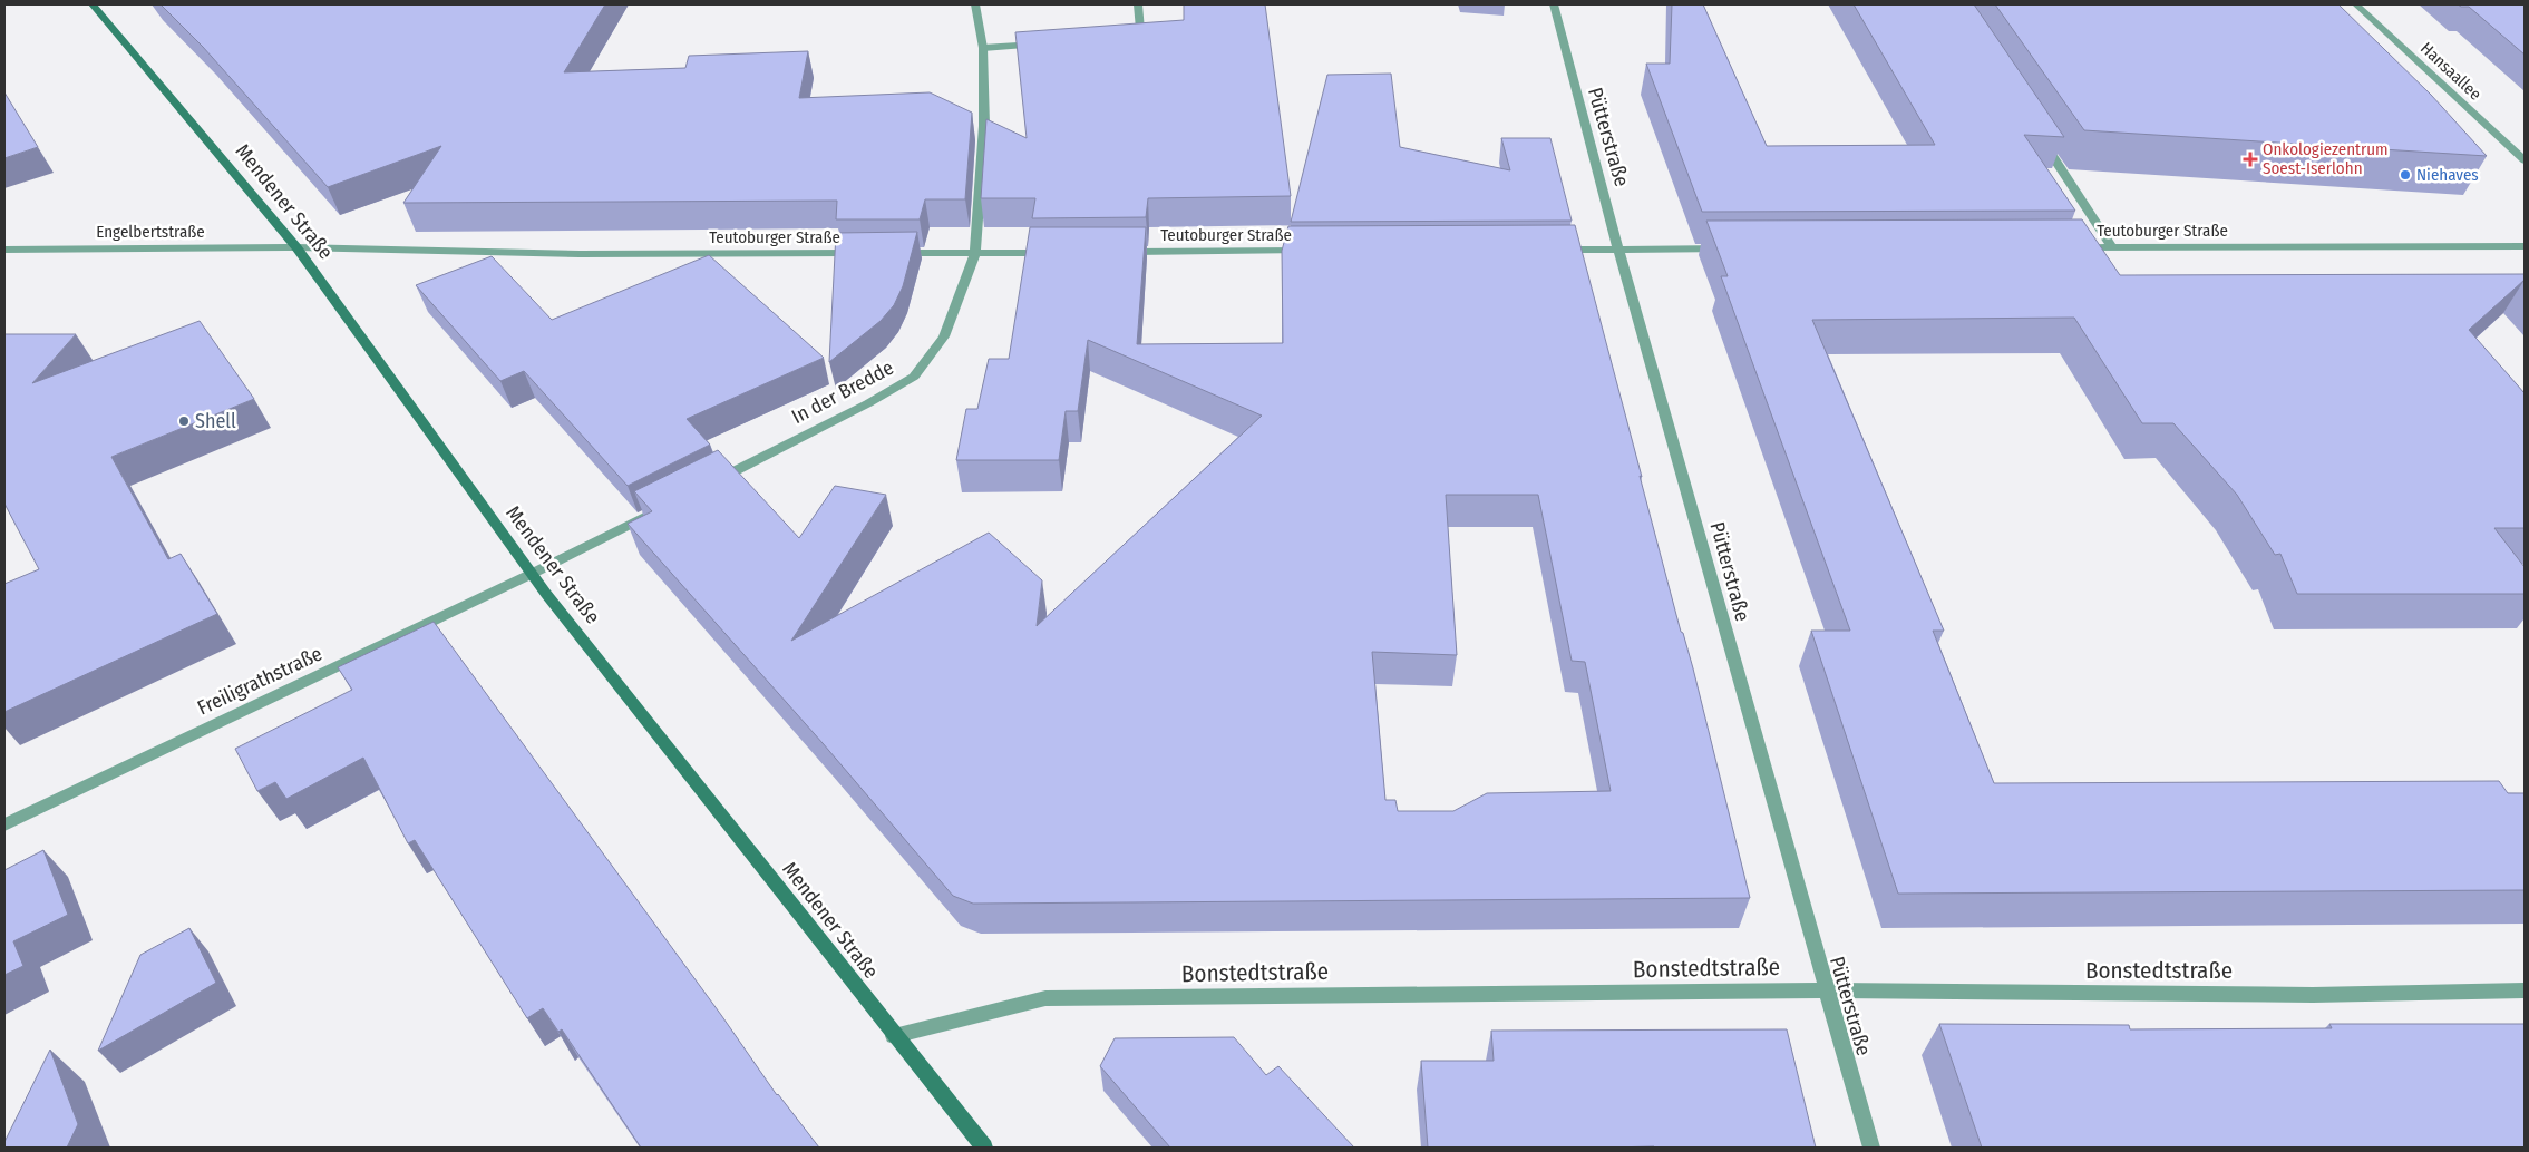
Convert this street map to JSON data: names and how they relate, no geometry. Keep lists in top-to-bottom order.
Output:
{
  "streets": {
    "main road": ["Mendener Straße"],
    "street": [
      "Hansaallee",
      "Pütterstraße",
      "Teutoburger Straße",
      "Engelbertstraße",
      "In der Bredde",
      "Freiligrathstraße",
      "Bonstedtstraße"
    ]
  },
  "crossings": [
    ["Pütterstraße", "Bonstedtstraße"],
    ["Mendener Straße", "Teutoburger Straße"],
    ["Mendener Straße", "Engelbertstraße"],
    ["Mendener Straße", "Freiligrathstraße"],
    ["Mendener Straße", "Bonstedtstraße"],
    ["Teutoburger Straße", "Engelbertstraße"]
  ],
  "places": {
    "health": ["Onkologiezentrum Soest-Iserlohn"],
    "other": ["Niehaves", "Shell"]
  }
}
